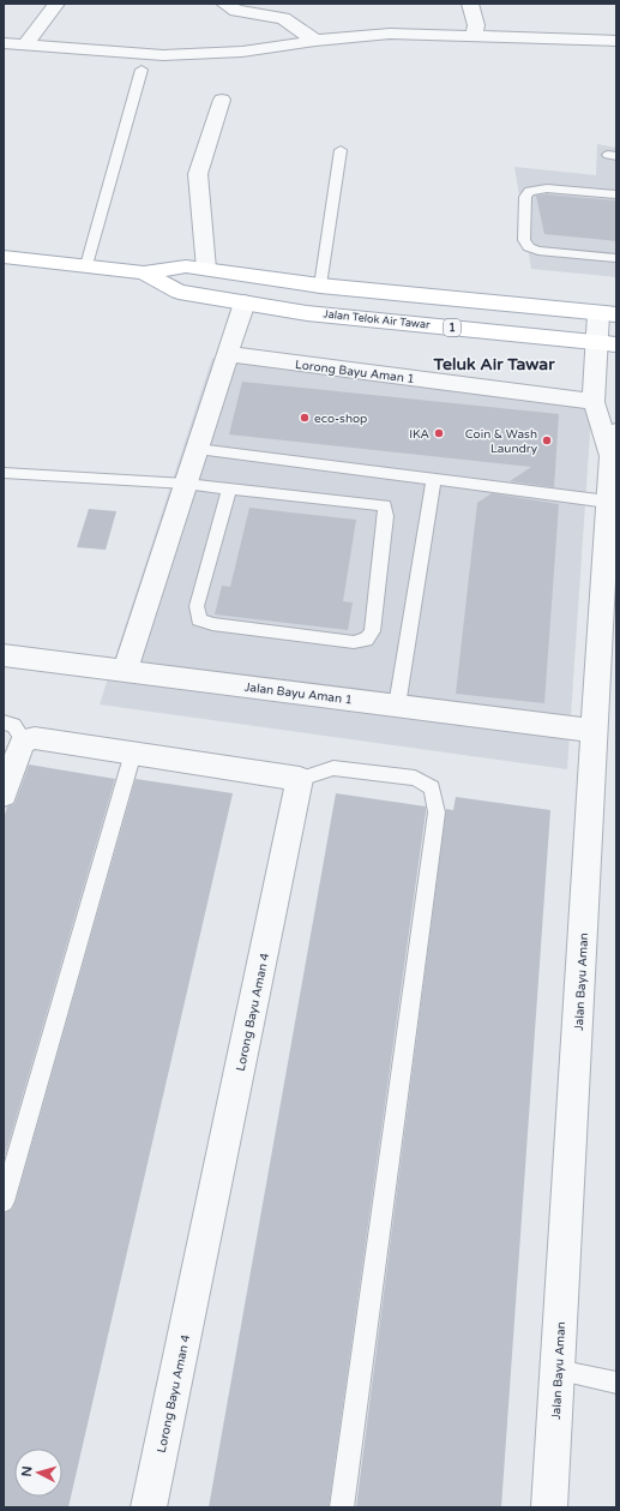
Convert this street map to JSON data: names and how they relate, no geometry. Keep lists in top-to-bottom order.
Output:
{
  "streets": {
    "main road": ["Jalan Telok Air Tawar", "1"],
    "street": [
      "Lorong Bayu Aman 1",
      "Jalan Bayu Aman 1",
      "Jalan Bayu Aman",
      "Lorong Bayu Aman 4"
    ]
  },
  "crossings": [
    ["Jalan Telok Air Tawar", "Jalan Bayu Aman"],
    ["Lorong Bayu Aman 1", "Jalan Bayu Aman"],
    ["Jalan Bayu Aman 1", "Jalan Bayu Aman"]
  ],
  "districts": ["Teluk Air Tawar"],
  "places": ["eco-shop", "IKA", "Coin & Wash Laundry"],
  "north": "left"
}
